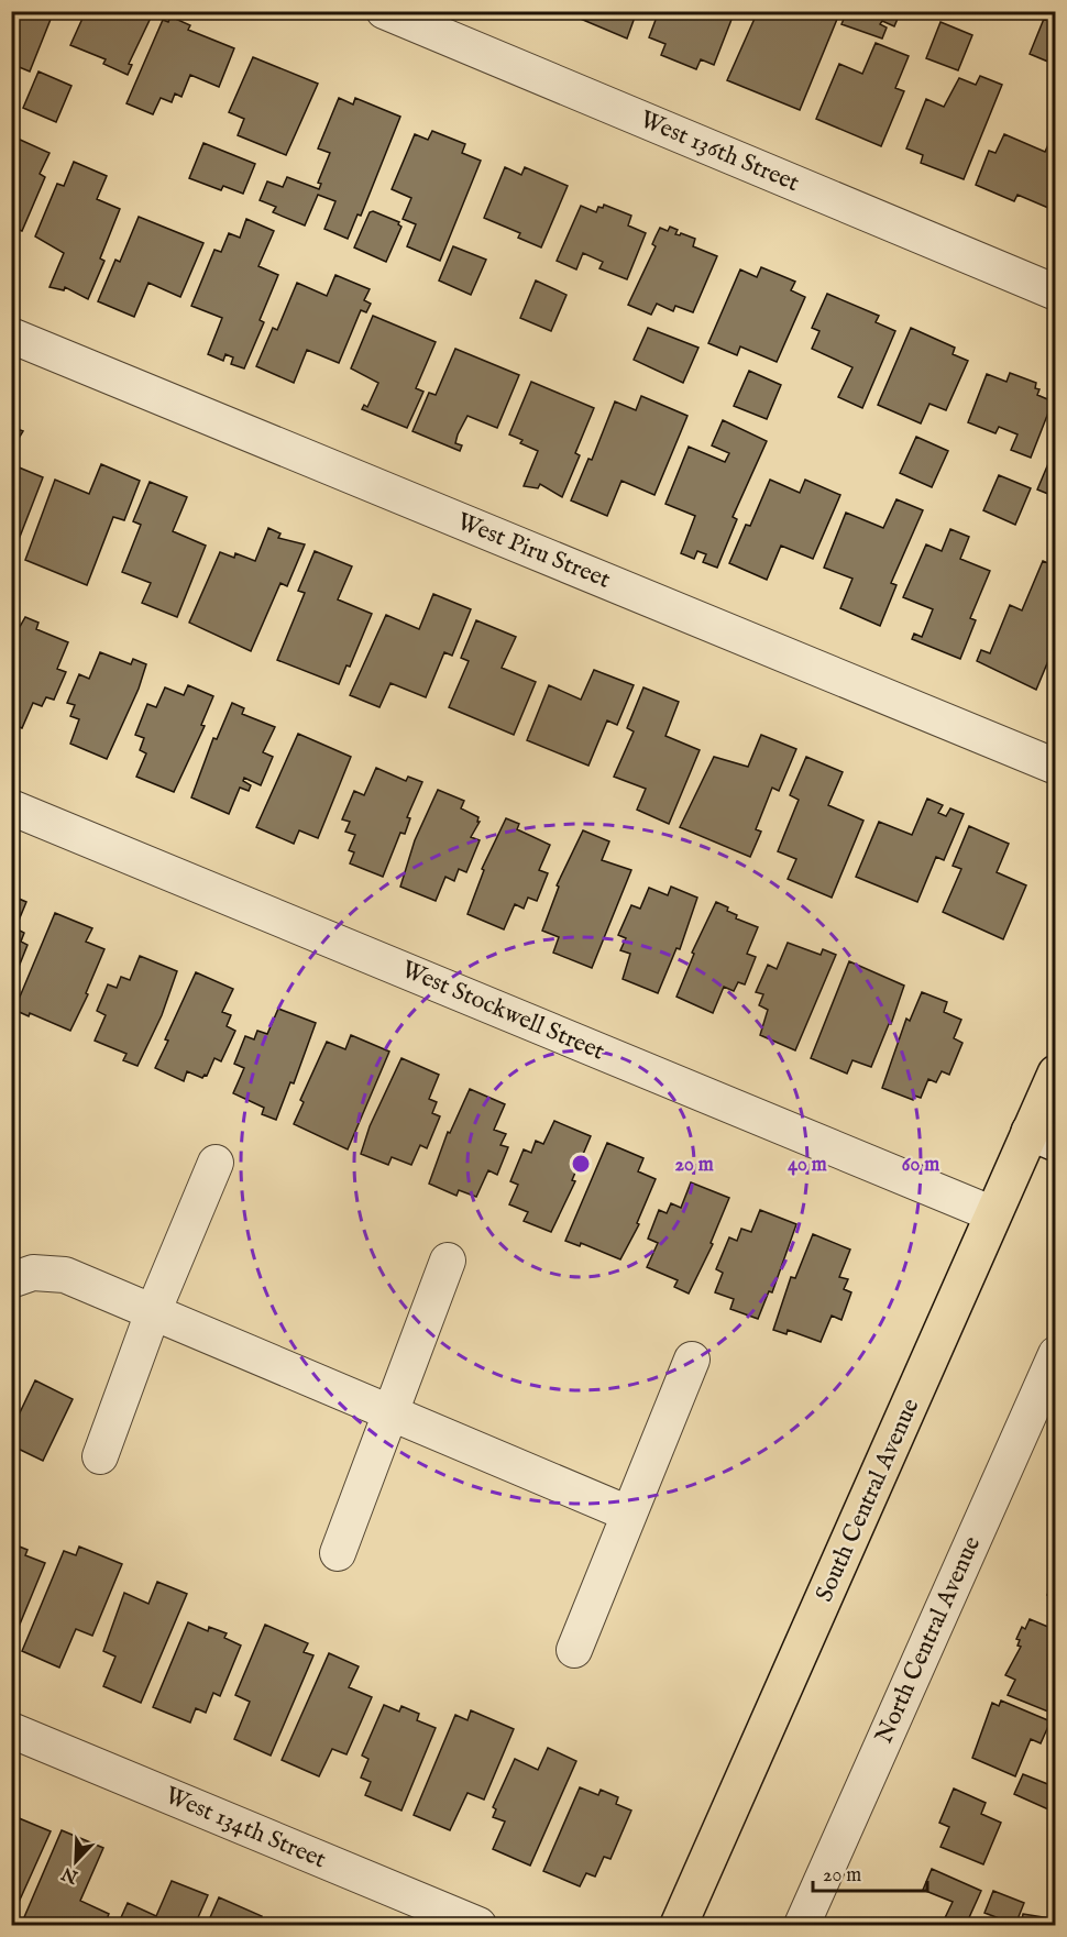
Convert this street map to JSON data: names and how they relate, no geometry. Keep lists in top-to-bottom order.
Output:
{
  "streets": {
    "main road": ["South Central Avenue"],
    "street": [
      "West 136th Street",
      "West Piru Street",
      "West Stockwell Street",
      "North Central Avenue",
      "West 134th Street"
    ]
  },
  "crossings": [
    ["West Stockwell Street", "South Central Avenue"]
  ],
  "scale_bar": "20 m",
  "north": "bottom left",
  "rings": ["20 m", "40 m", "60 m"]
}
